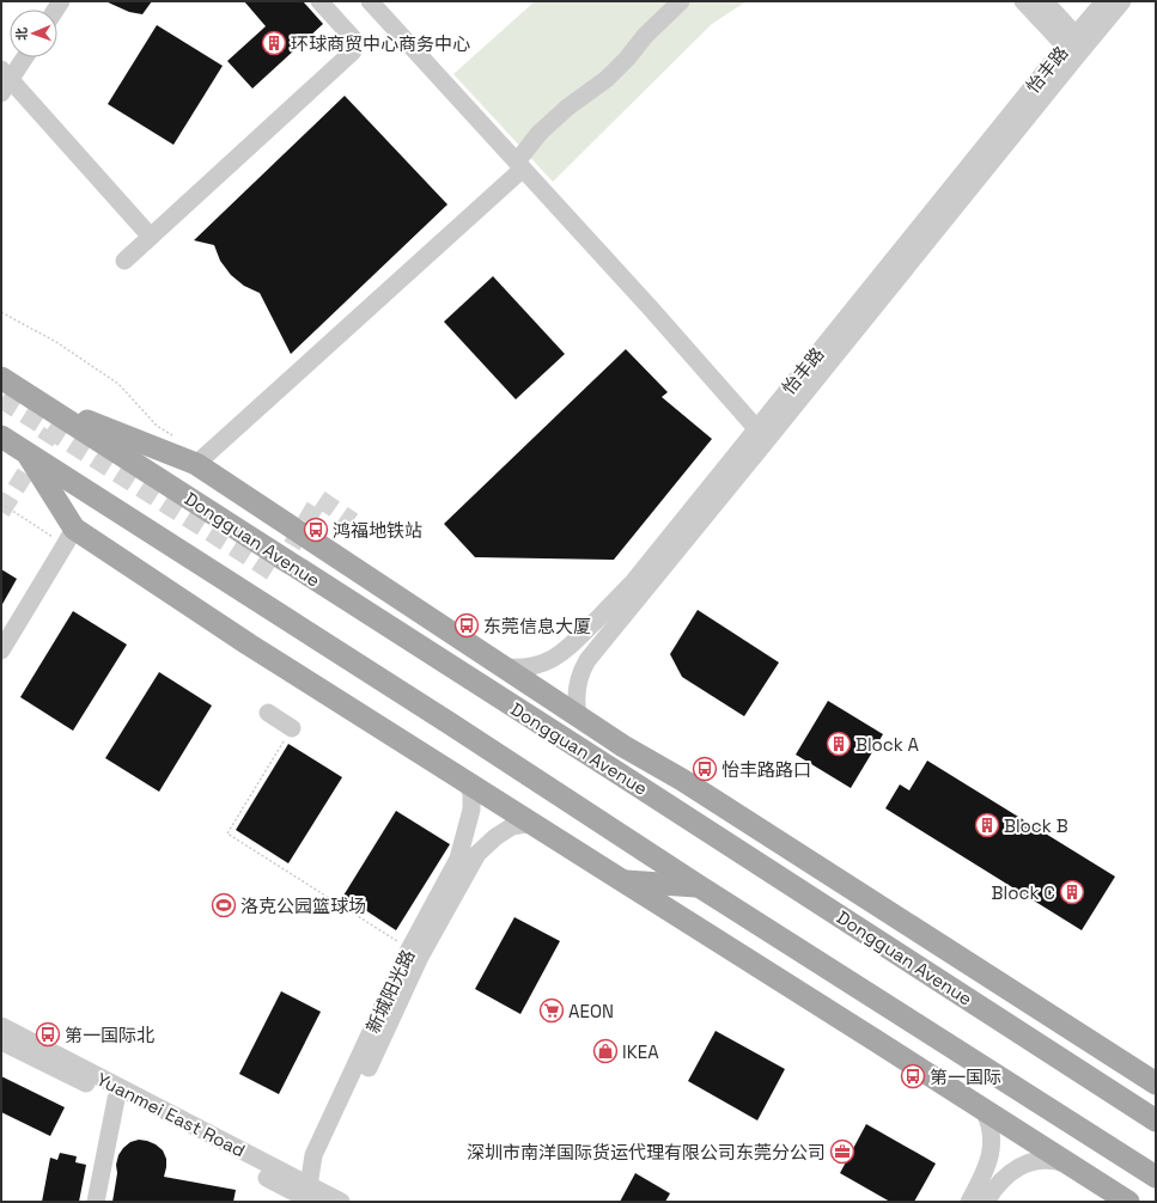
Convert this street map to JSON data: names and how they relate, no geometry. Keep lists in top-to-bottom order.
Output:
{
  "streets": {
    "main road": ["Dongguan Avenue"],
    "street": ["怡丰路", "新城阳光路", "Yuanmei East Road"]
  },
  "crossings": [
    ["新城阳光路", "Yuanmei East Road"]
  ],
  "places": {
    "building": [
      "环球商贸中心商务中心",
      "Block A",
      "Block B",
      "Block C"
    ],
    "bus stop": [
      "鸿福地铁站",
      "东莞信息大厦",
      "怡丰路路口",
      "第一国际北",
      "第一国际"
    ],
    "sports": ["洛克公园篮球场"],
    "supermarket": ["AEON"],
    "shop": ["IKEA"],
    "office": ["深圳市南洋国际货运代理有限公司东莞分公司"]
  },
  "north": "left"
}
